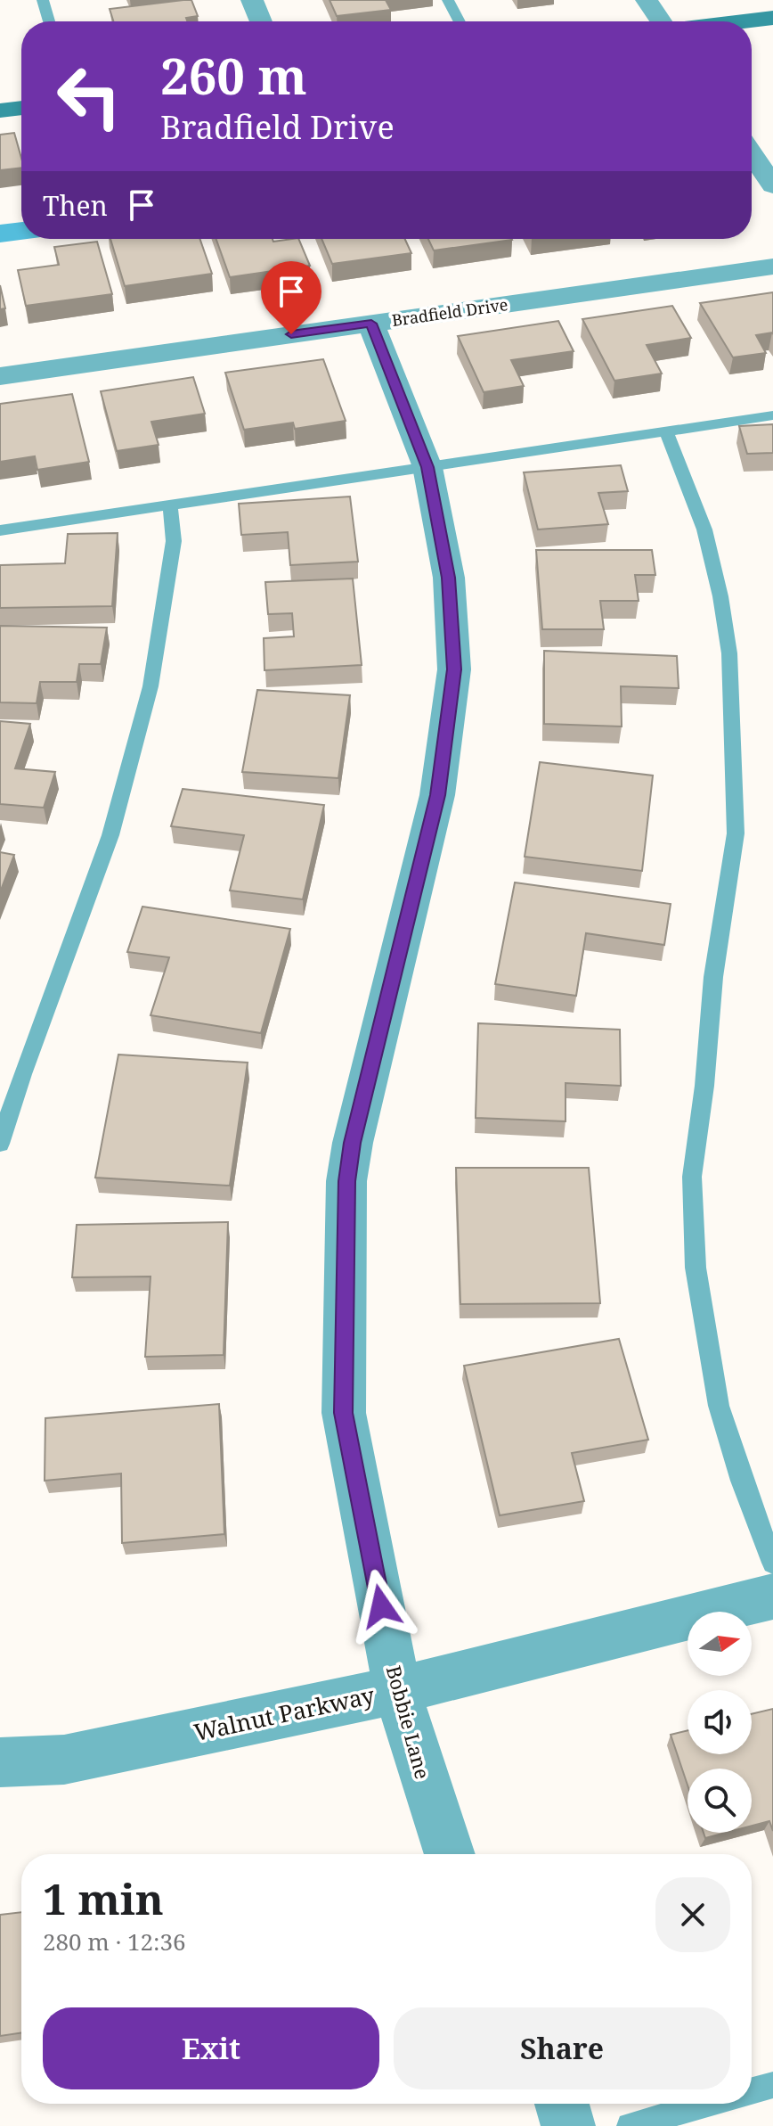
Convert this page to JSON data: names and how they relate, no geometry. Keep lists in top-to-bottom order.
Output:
{
  "streets": {
    "street": ["Bradfield Drive", "Walnut Parkway", "Bobbie Lane"]
  },
  "crossings": [
    ["Bradfield Drive", "Bobbie Lane"],
    ["Walnut Parkway", "Bobbie Lane"]
  ],
  "north": "right",
  "page": {
    "turn": ["260 m", "Bradfield Drive"],
    "then": "Then",
    "heading": ["1 min", "280 m · 12:36"],
    "buttons": ["Exit", "Share"]
  }
}
